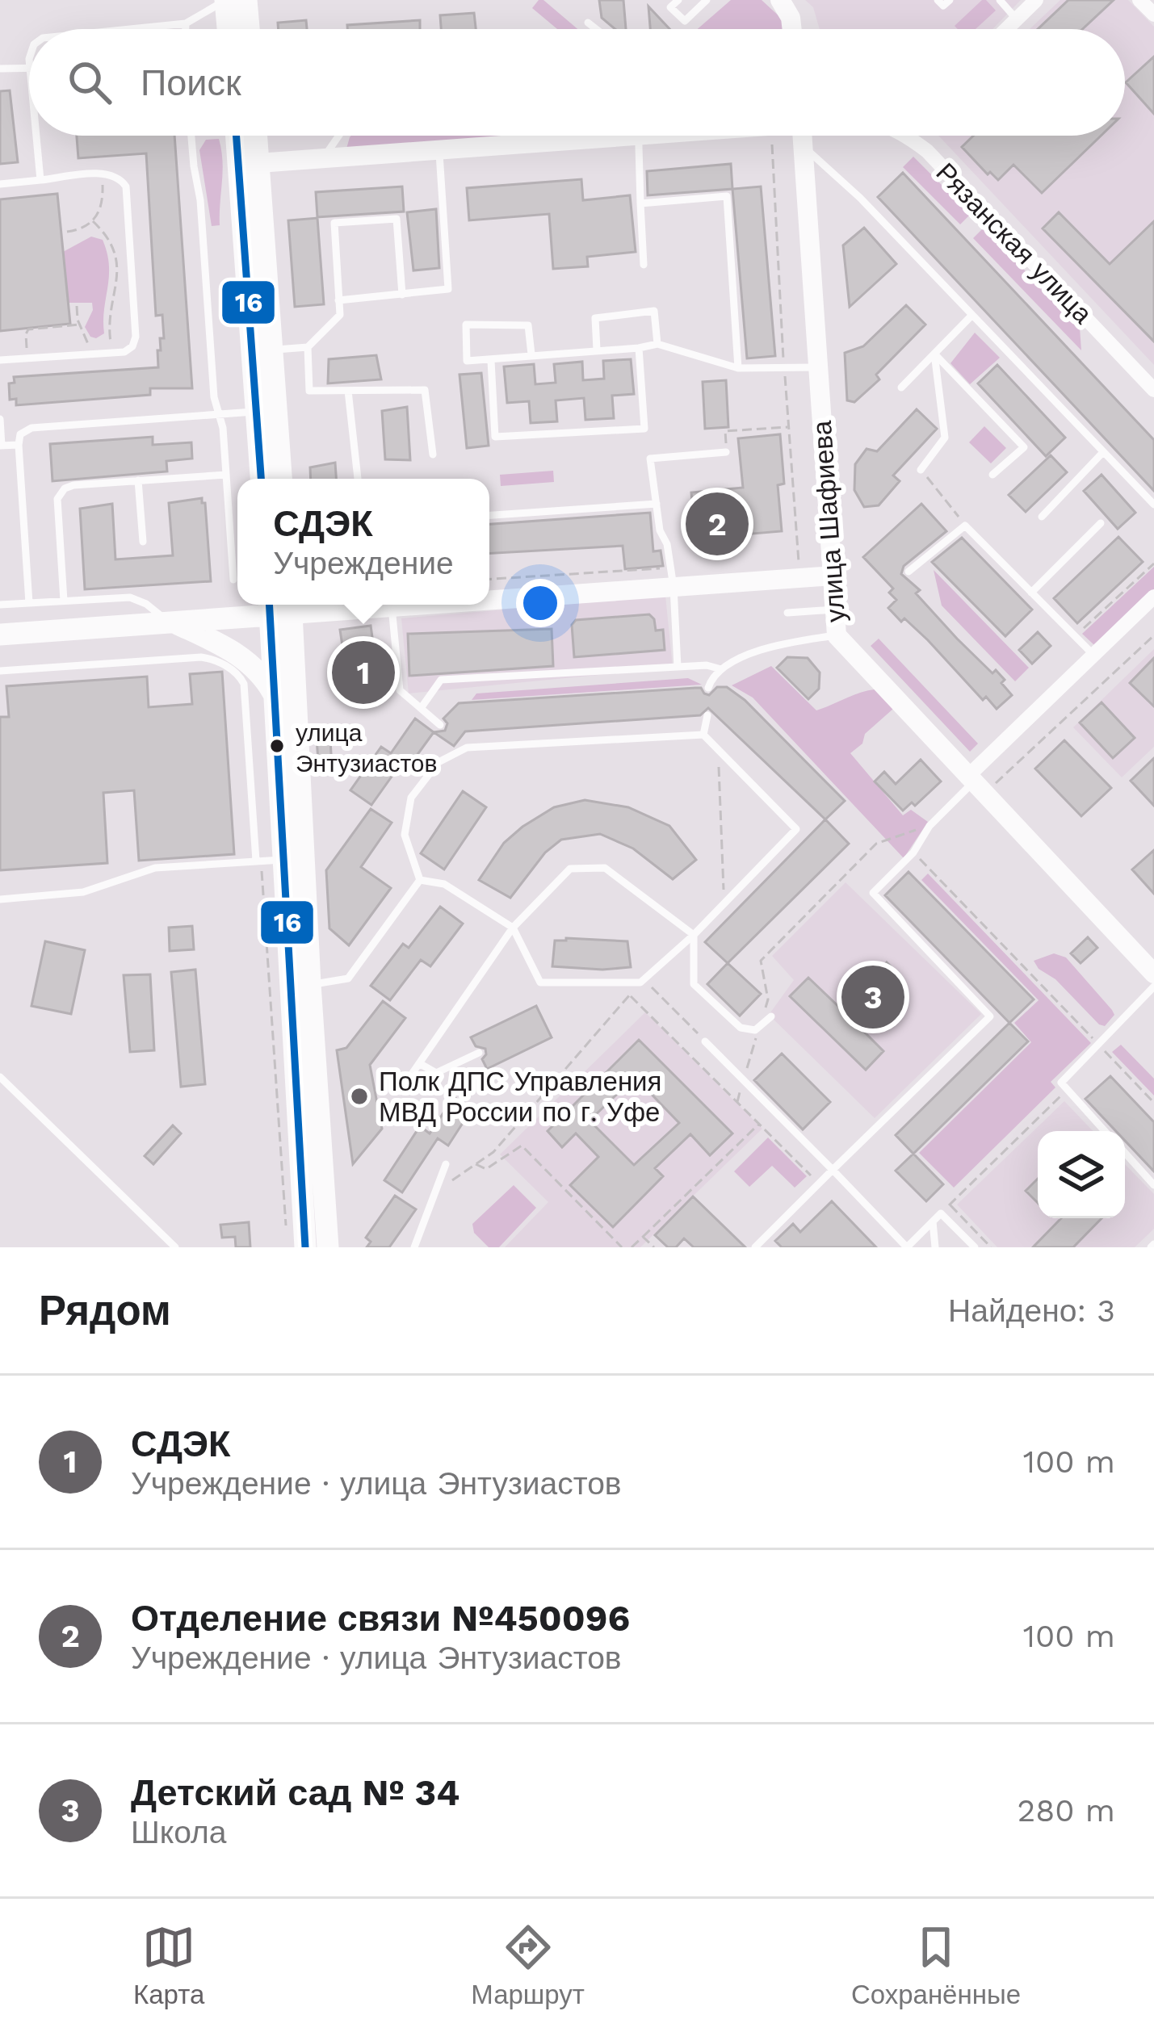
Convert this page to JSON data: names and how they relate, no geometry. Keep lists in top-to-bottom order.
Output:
{
  "streets": {
    "street": ["Рязанская улица", "улица Шафиева"]
  },
  "places": ["улица Энтузиастов", "Полк ДПС Управления МВД России по г. Уфе"],
  "lines": ["transit line 16"],
  "page": {
    "search": "Поиск",
    "popup": ["СДЭК", "Учреждение"],
    "pins": ["2", "1", "3"],
    "heading": ["Рядом", "Найдено: 3"],
    "list": [
      {
        "mark": "1",
        "name": "СДЭК",
        "note": "Учреждение · улица Энтузиастов",
        "value": "100 m"
      },
      {
        "mark": "2",
        "name": "Отделение связи №450096",
        "note": "Учреждение · улица Энтузиастов",
        "value": "100 m"
      },
      {
        "mark": "3",
        "name": "Детский сад № 34",
        "note": "Школа",
        "value": "280 m"
      }
    ],
    "nav": ["Карта", "Маршрут", "Сохранённые"]
  }
}
